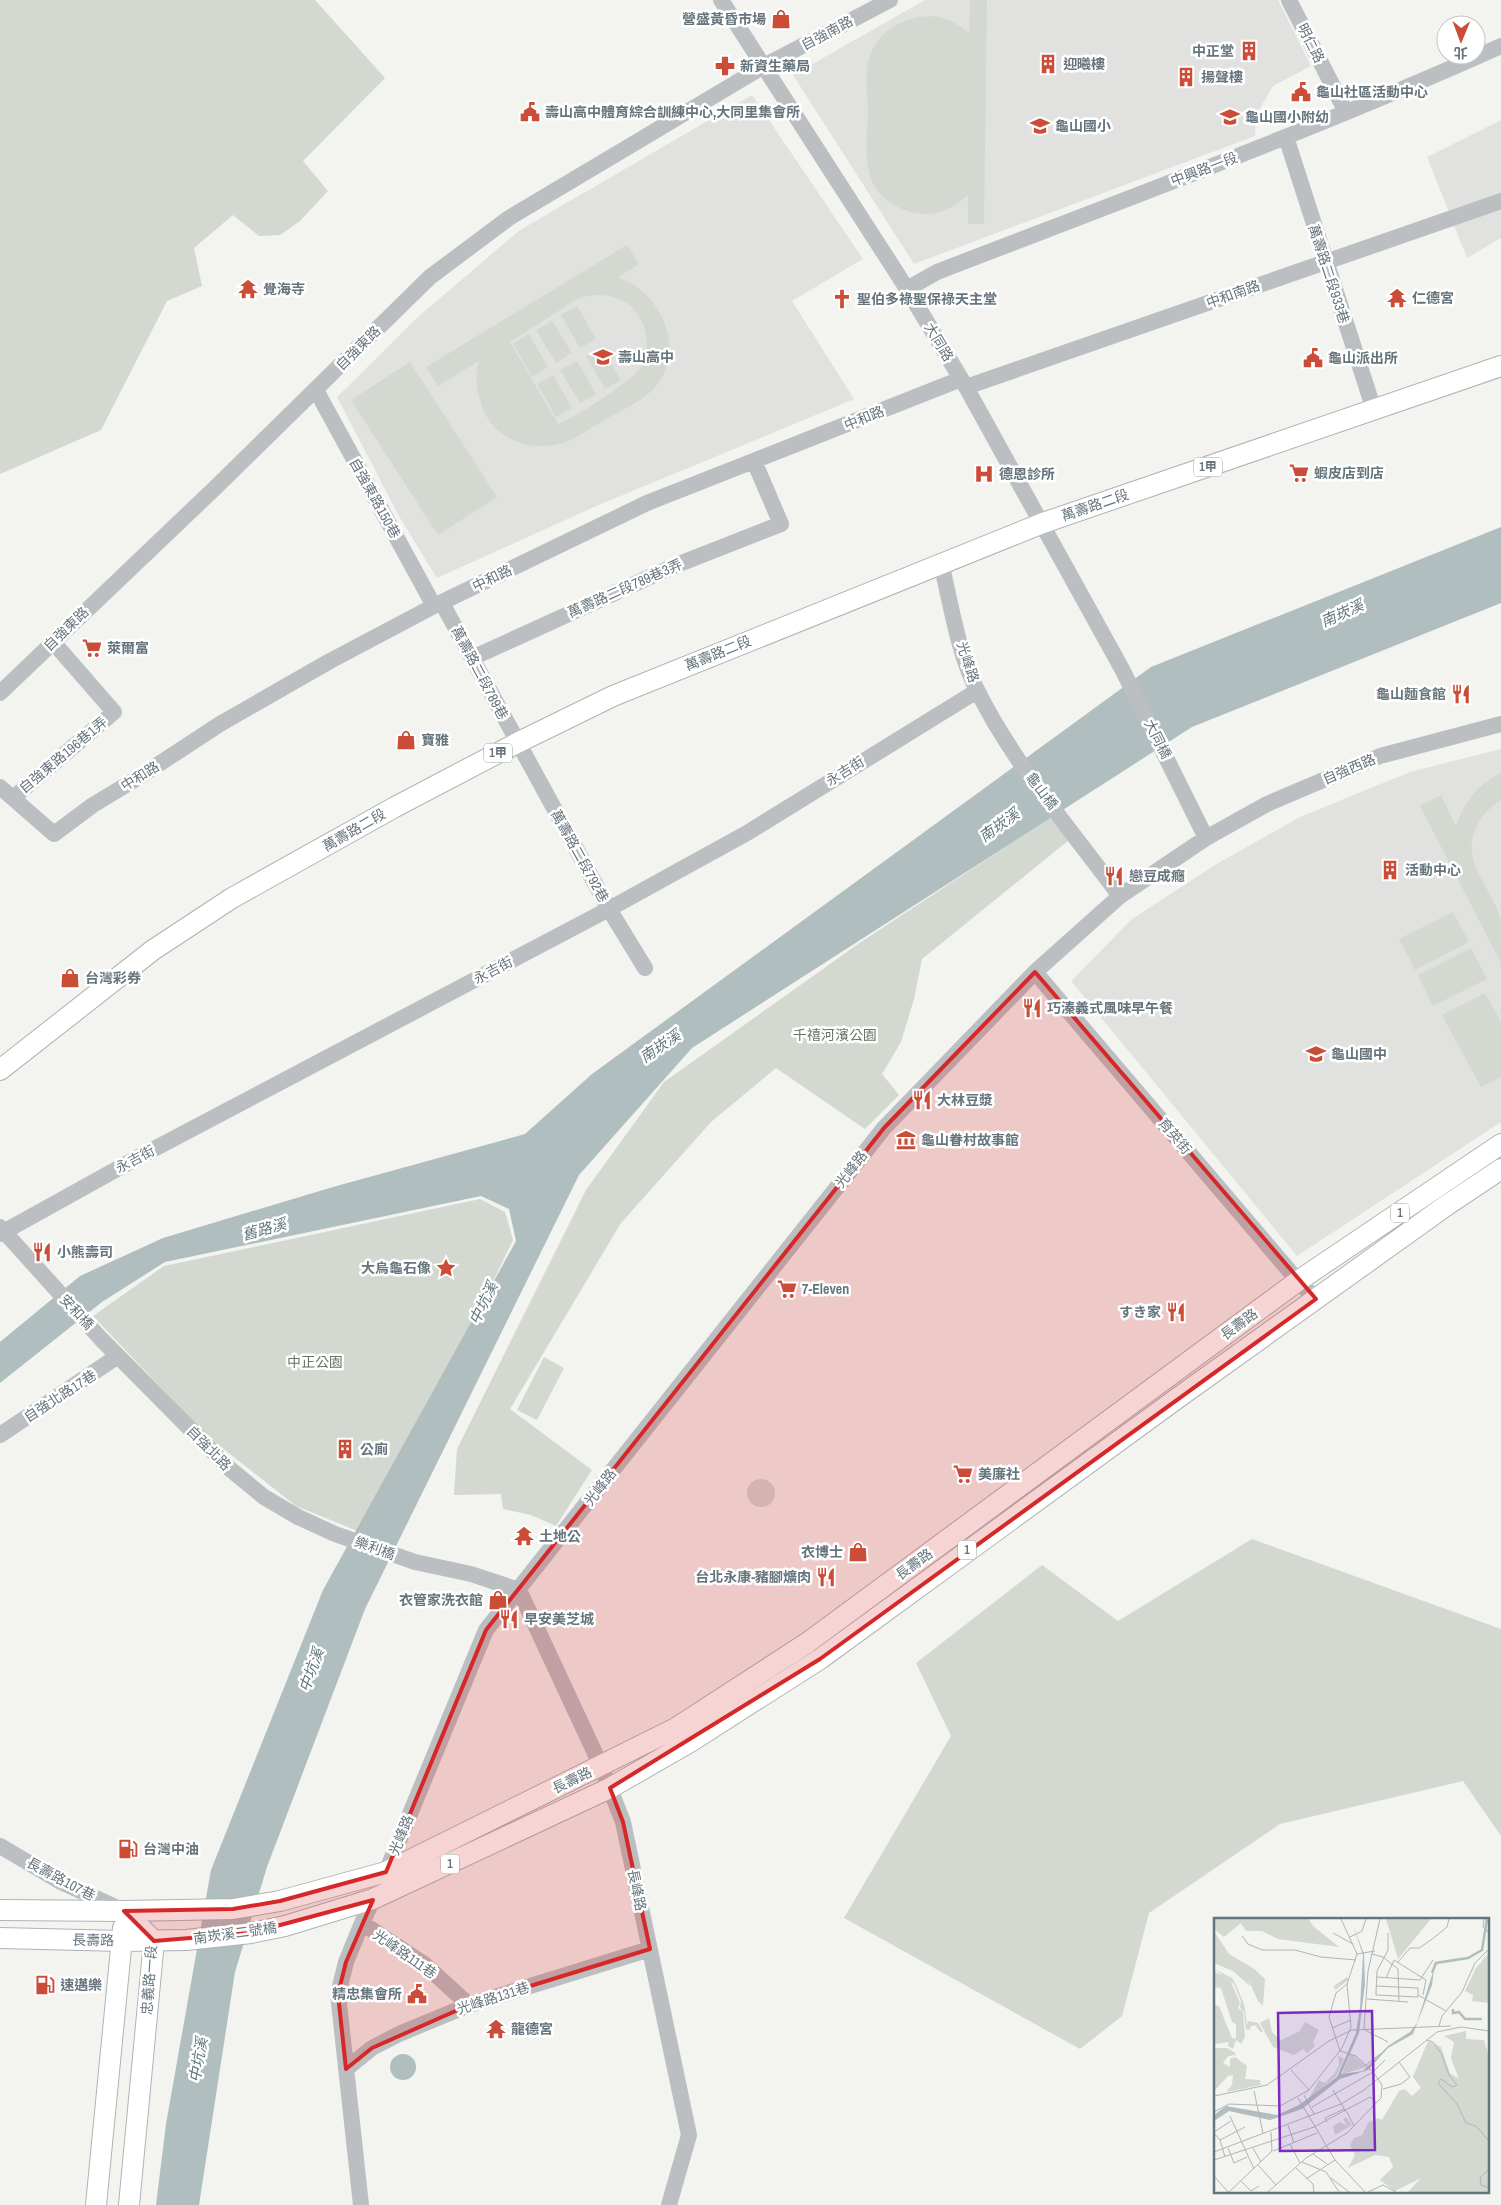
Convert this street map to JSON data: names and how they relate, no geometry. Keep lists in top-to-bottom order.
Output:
{
  "streets": {
    "main road": [
      "1甲",
      "萬壽路二段",
      "1",
      "長壽路",
      "南崁溪二號橋",
      "忠義路一段"
    ],
    "street": [
      "自強南路",
      "明仁路",
      "中興路一段",
      "萬壽路二段933巷",
      "中和南路",
      "大同路",
      "自強東路",
      "中和路",
      "自強東路150巷",
      "萬壽路二段789巷3弄",
      "光峰路",
      "萬壽路二段789巷",
      "大同橋",
      "自強東路196巷1弄",
      "自強西路",
      "永吉街",
      "龜山橋",
      "萬壽路二段792巷",
      "育英街",
      "安和橋",
      "自強北路17巷",
      "自強北路",
      "樂利橋",
      "長壽路107巷",
      "長峰路",
      "光峰路111巷",
      "光峰路131巷"
    ]
  },
  "crossings": [
    ["自強南路", "大同路"],
    ["自強南路", "自強東路"],
    ["明仁路", "中興路一段"],
    ["中興路一段", "萬壽路二段933巷"],
    ["中興路一段", "大同路"],
    ["萬壽路二段933巷", "中和南路"],
    ["萬壽路二段933巷", "萬壽路二段"],
    ["中和南路", "大同路"],
    ["中和南路", "中和路"],
    ["大同路", "自強東路"],
    ["大同路", "中和路"],
    ["大同路", "萬壽路二段"],
    ["大同路", "大同橋"],
    ["自強東路", "自強東路150巷"],
    ["自強東路", "自強東路196巷1弄"],
    ["中和路", "自強東路150巷"],
    ["中和路", "萬壽路二段789巷3弄"],
    ["中和路", "萬壽路二段789巷"],
    ["中和路", "自強東路196巷1弄"],
    ["自強東路150巷", "萬壽路二段789巷"],
    ["萬壽路二段", "光峰路"],
    ["萬壽路二段", "萬壽路二段789巷"],
    ["萬壽路二段", "萬壽路二段792巷"],
    ["萬壽路二段789巷3弄", "萬壽路二段789巷"],
    ["光峰路", "大同橋"],
    ["光峰路", "自強西路"],
    ["光峰路", "永吉街"],
    ["光峰路", "龜山橋"],
    ["光峰路", "育英街"],
    ["光峰路", "長壽路"],
    ["光峰路", "樂利橋"],
    ["光峰路", "長峰路"],
    ["光峰路", "光峰路111巷"],
    ["光峰路", "光峰路131巷"],
    ["萬壽路二段789巷", "萬壽路二段792巷"],
    ["大同橋", "自強西路"],
    ["永吉街", "萬壽路二段792巷"],
    ["永吉街", "安和橋"],
    ["育英街", "長壽路"],
    ["1", "長壽路107巷"],
    ["1", "南崁溪二號橋"],
    ["1", "忠義路一段"],
    ["安和橋", "自強北路"],
    ["長壽路", "長峰路"],
    ["長壽路", "南崁溪二號橋"],
    ["長壽路", "忠義路一段"],
    ["自強北路17巷", "自強北路"],
    ["自強北路", "樂利橋"],
    ["樂利橋", "長峰路"],
    ["長壽路107巷", "南崁溪二號橋"],
    ["長壽路107巷", "忠義路一段"],
    ["長峰路", "光峰路131巷"],
    ["南崁溪二號橋", "忠義路一段"],
    ["光峰路111巷", "光峰路131巷"]
  ],
  "water": ["南崁溪", "舊路溪", "中坑溪"],
  "parks": ["千禧河濱公園", "中正公園"],
  "places": {
    "shop": [
      "營盛黃昏市場",
      "寶雅",
      "台灣彩券",
      "衣博士",
      "衣管家洗衣館"
    ],
    "building": [
      "中正堂",
      "迎曦樓",
      "揚聲樓",
      "活動中心",
      "公廁"
    ],
    "pharmacy": ["新資生藥局"],
    "public building": [
      "龜山社區活動中心",
      "壽山高中體育綜合訓練中心,大同里集會所",
      "龜山派出所",
      "精忠集會所"
    ],
    "school or university": [
      "龜山國小附幼",
      "龜山國小",
      "壽山高中",
      "龜山國中"
    ],
    "temple": [
      "覺海寺",
      "仁德宮",
      "土地公",
      "龍德宮"
    ],
    "church": ["聖伯多祿聖保祿天主堂"],
    "supermarket": [
      "蝦皮店到店",
      "萊爾富",
      "7-Eleven",
      "美廉社"
    ],
    "hospital": ["德恩診所"],
    "restaurant": [
      "龜山麵食館",
      "戀豆成癮",
      "巧溱義式風味早午餐",
      "大林豆漿",
      "小熊壽司",
      "すき家",
      "台北永康-豬腳爌肉",
      "早安美芝城"
    ],
    "museum": ["龜山眷村故事館"],
    "place": ["大烏龜石像"],
    "fuel station": ["台灣中油", "速邁樂"]
  },
  "north": "bottom"
}
